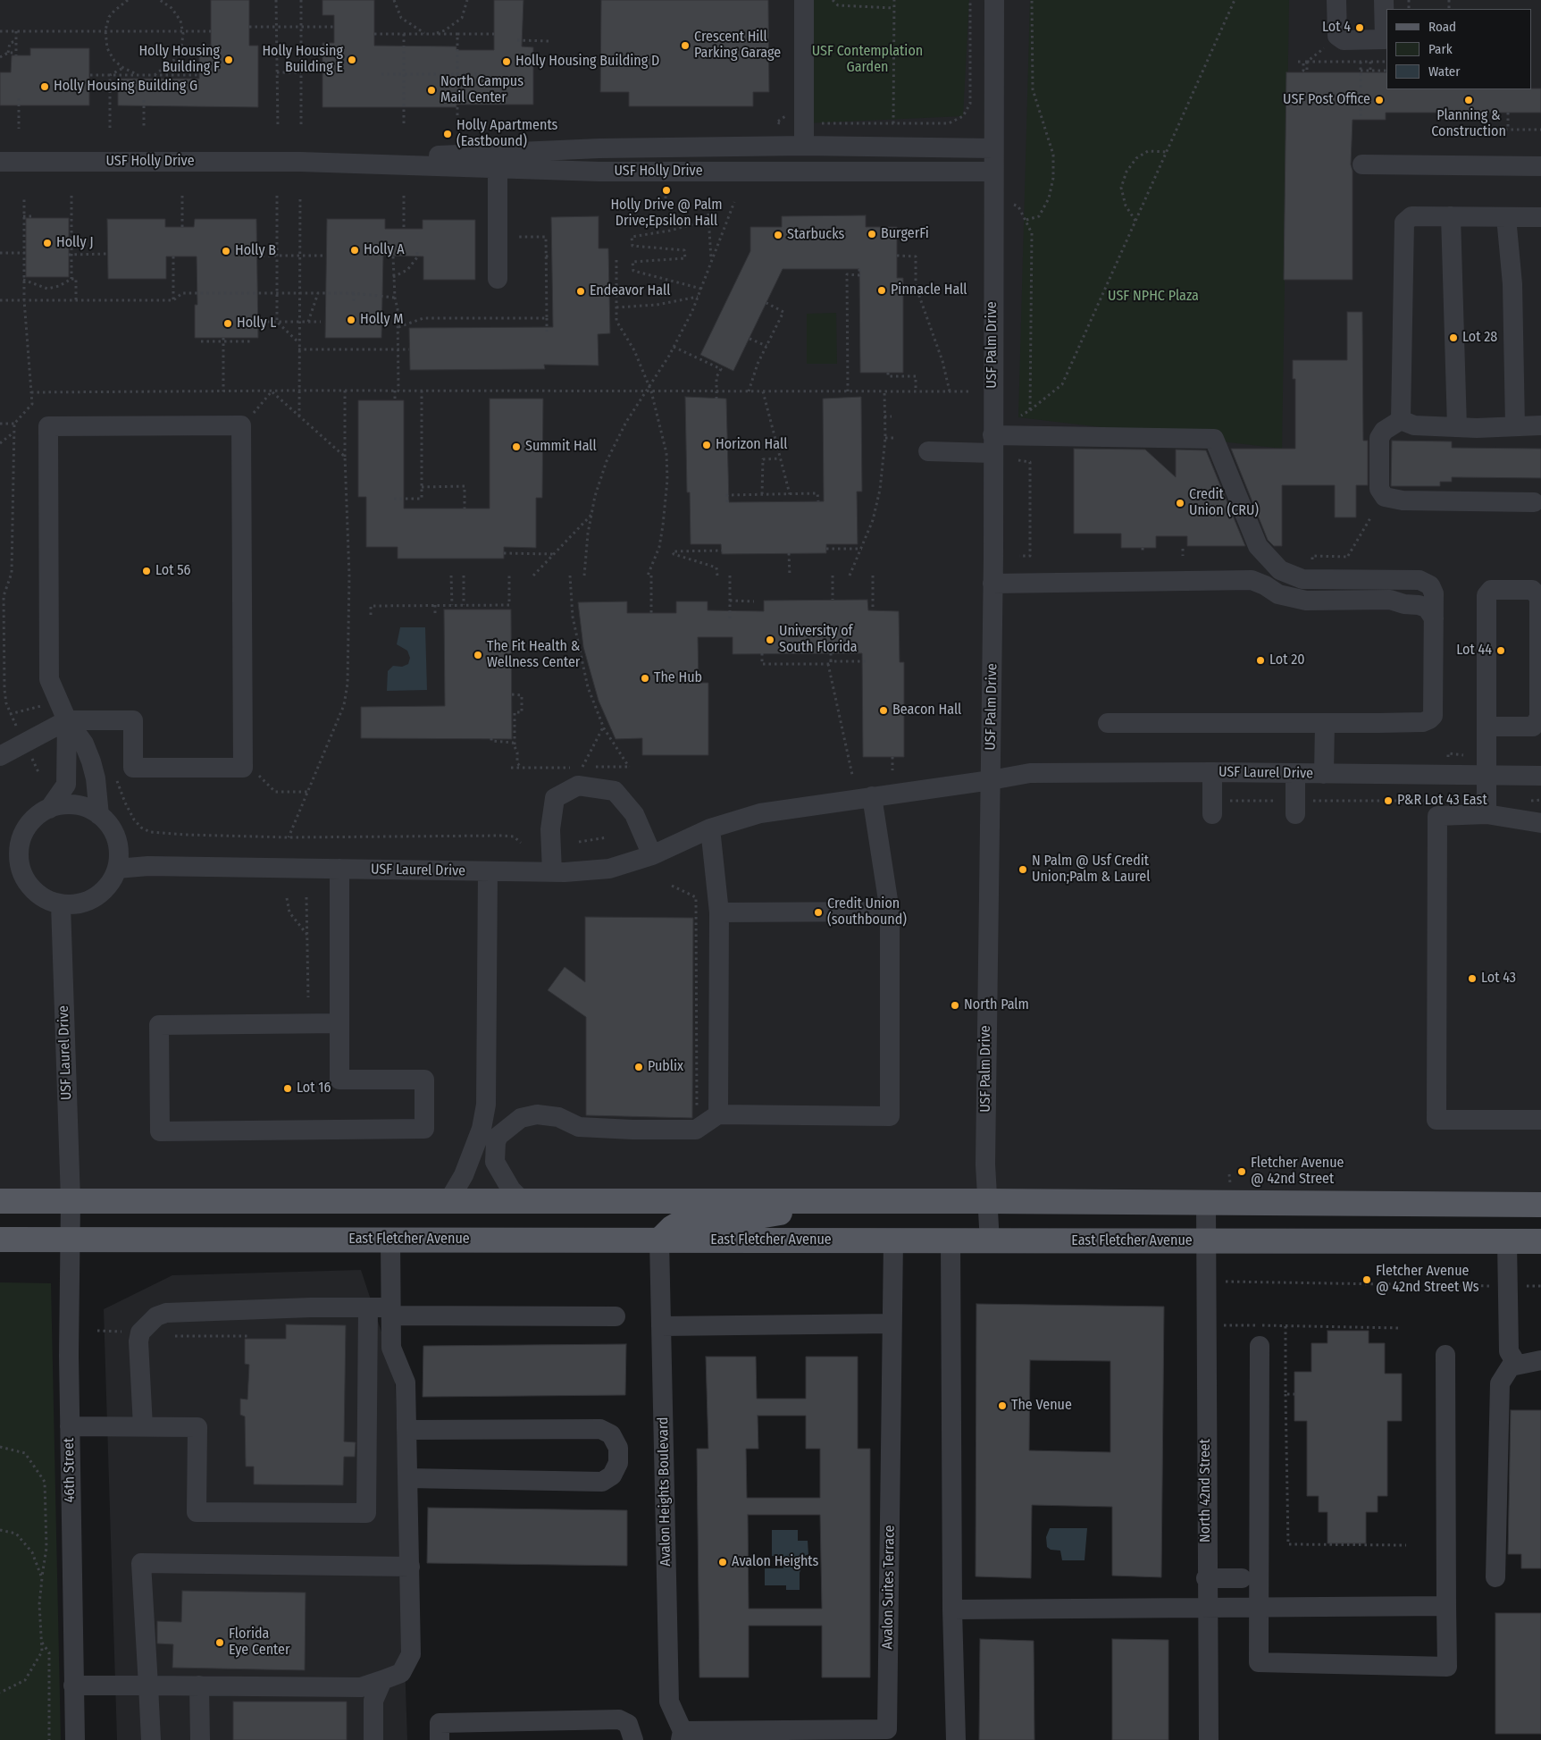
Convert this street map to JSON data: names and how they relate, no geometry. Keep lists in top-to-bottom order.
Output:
{
  "streets": {
    "main road": ["East Fletcher Avenue"],
    "street": [
      "USF Holly Drive",
      "USF Palm Drive",
      "USF Laurel Drive",
      "46th Street",
      "North 42nd Street",
      "Avalon Heights Boulevard",
      "Avalon Suites Terrace"
    ]
  },
  "crossings": [
    ["USF Holly Drive", "USF Palm Drive"],
    ["USF Palm Drive", "USF Laurel Drive"],
    ["USF Palm Drive", "East Fletcher Avenue"],
    ["USF Laurel Drive", "46th Street"],
    ["East Fletcher Avenue", "46th Street"],
    ["East Fletcher Avenue", "North 42nd Street"],
    ["East Fletcher Avenue", "Avalon Heights Boulevard"],
    ["East Fletcher Avenue", "Avalon Suites Terrace"],
    ["Avalon Heights Boulevard", "Avalon Suites Terrace"]
  ],
  "parks": ["USF Contemplation Garden", "USF NPHC Plaza"],
  "places": [
    "Lot 4",
    "Crescent Hill Parking Garage",
    "Holly Housing Building F",
    "Holly Housing Building E",
    "Holly Housing Building D",
    "Holly Housing Building G",
    "North Campus Mail Center",
    "USF Post Office",
    "Planning & Construction",
    "Holly Apartments (Eastbound)",
    "Holly Drive @ Palm Drive;Epsilon Hall",
    "BurgerFi",
    "Starbucks",
    "Holly J",
    "Holly A",
    "Holly B",
    "Pinnacle Hall",
    "Endeavor Hall",
    "Holly M",
    "Holly L",
    "Lot 28",
    "Horizon Hall",
    "Summit Hall",
    "Credit Union (CRU)",
    "Lot 56",
    "University of South Florida",
    "Lot 44",
    "The Fit Health & Wellness Center",
    "Lot 20",
    "The Hub",
    "Beacon Hall",
    "P&R Lot 43 East",
    "N Palm @ Usf Credit Union;Palm & Laurel",
    "Credit Union (southbound)",
    "Lot 43",
    "North Palm",
    "Publix",
    "Lot 16",
    "Fletcher Avenue @ 42nd Street",
    "Fletcher Avenue @ 42nd Street Ws",
    "The Venue",
    "Avalon Heights",
    "Florida Eye Center"
  ],
  "legend": ["Road", "Park", "Water"]
}
